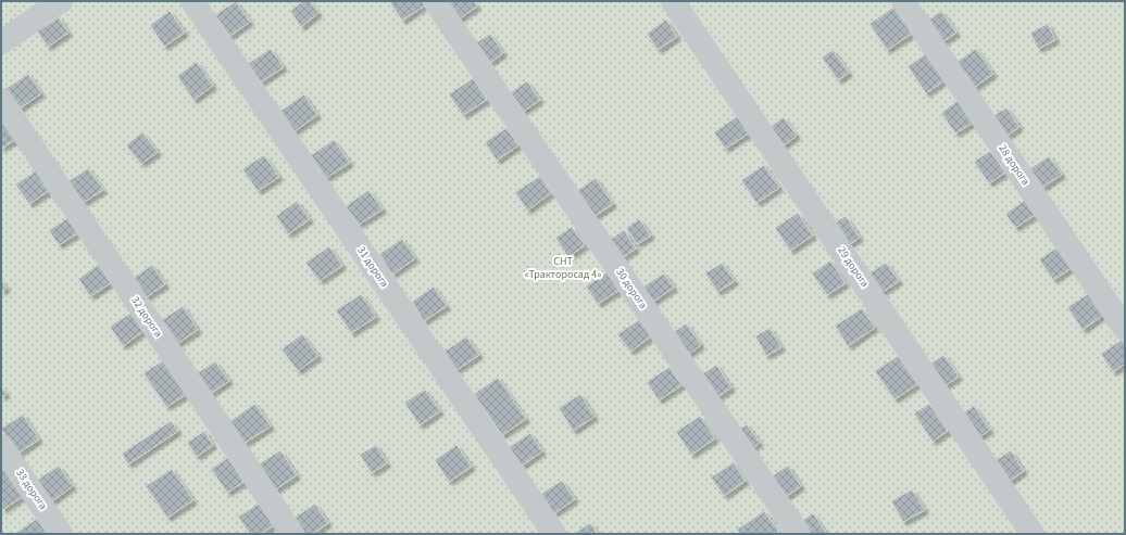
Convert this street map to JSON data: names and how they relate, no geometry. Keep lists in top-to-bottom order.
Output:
{
  "streets": {
    "street": [
      "28 дорога",
      "31 дорога",
      "29 дорога",
      "30 дорога",
      "32 дорога",
      "33 дорога"
    ]
  },
  "parks": ["СНТ «Тракторосад 4»"]
}
